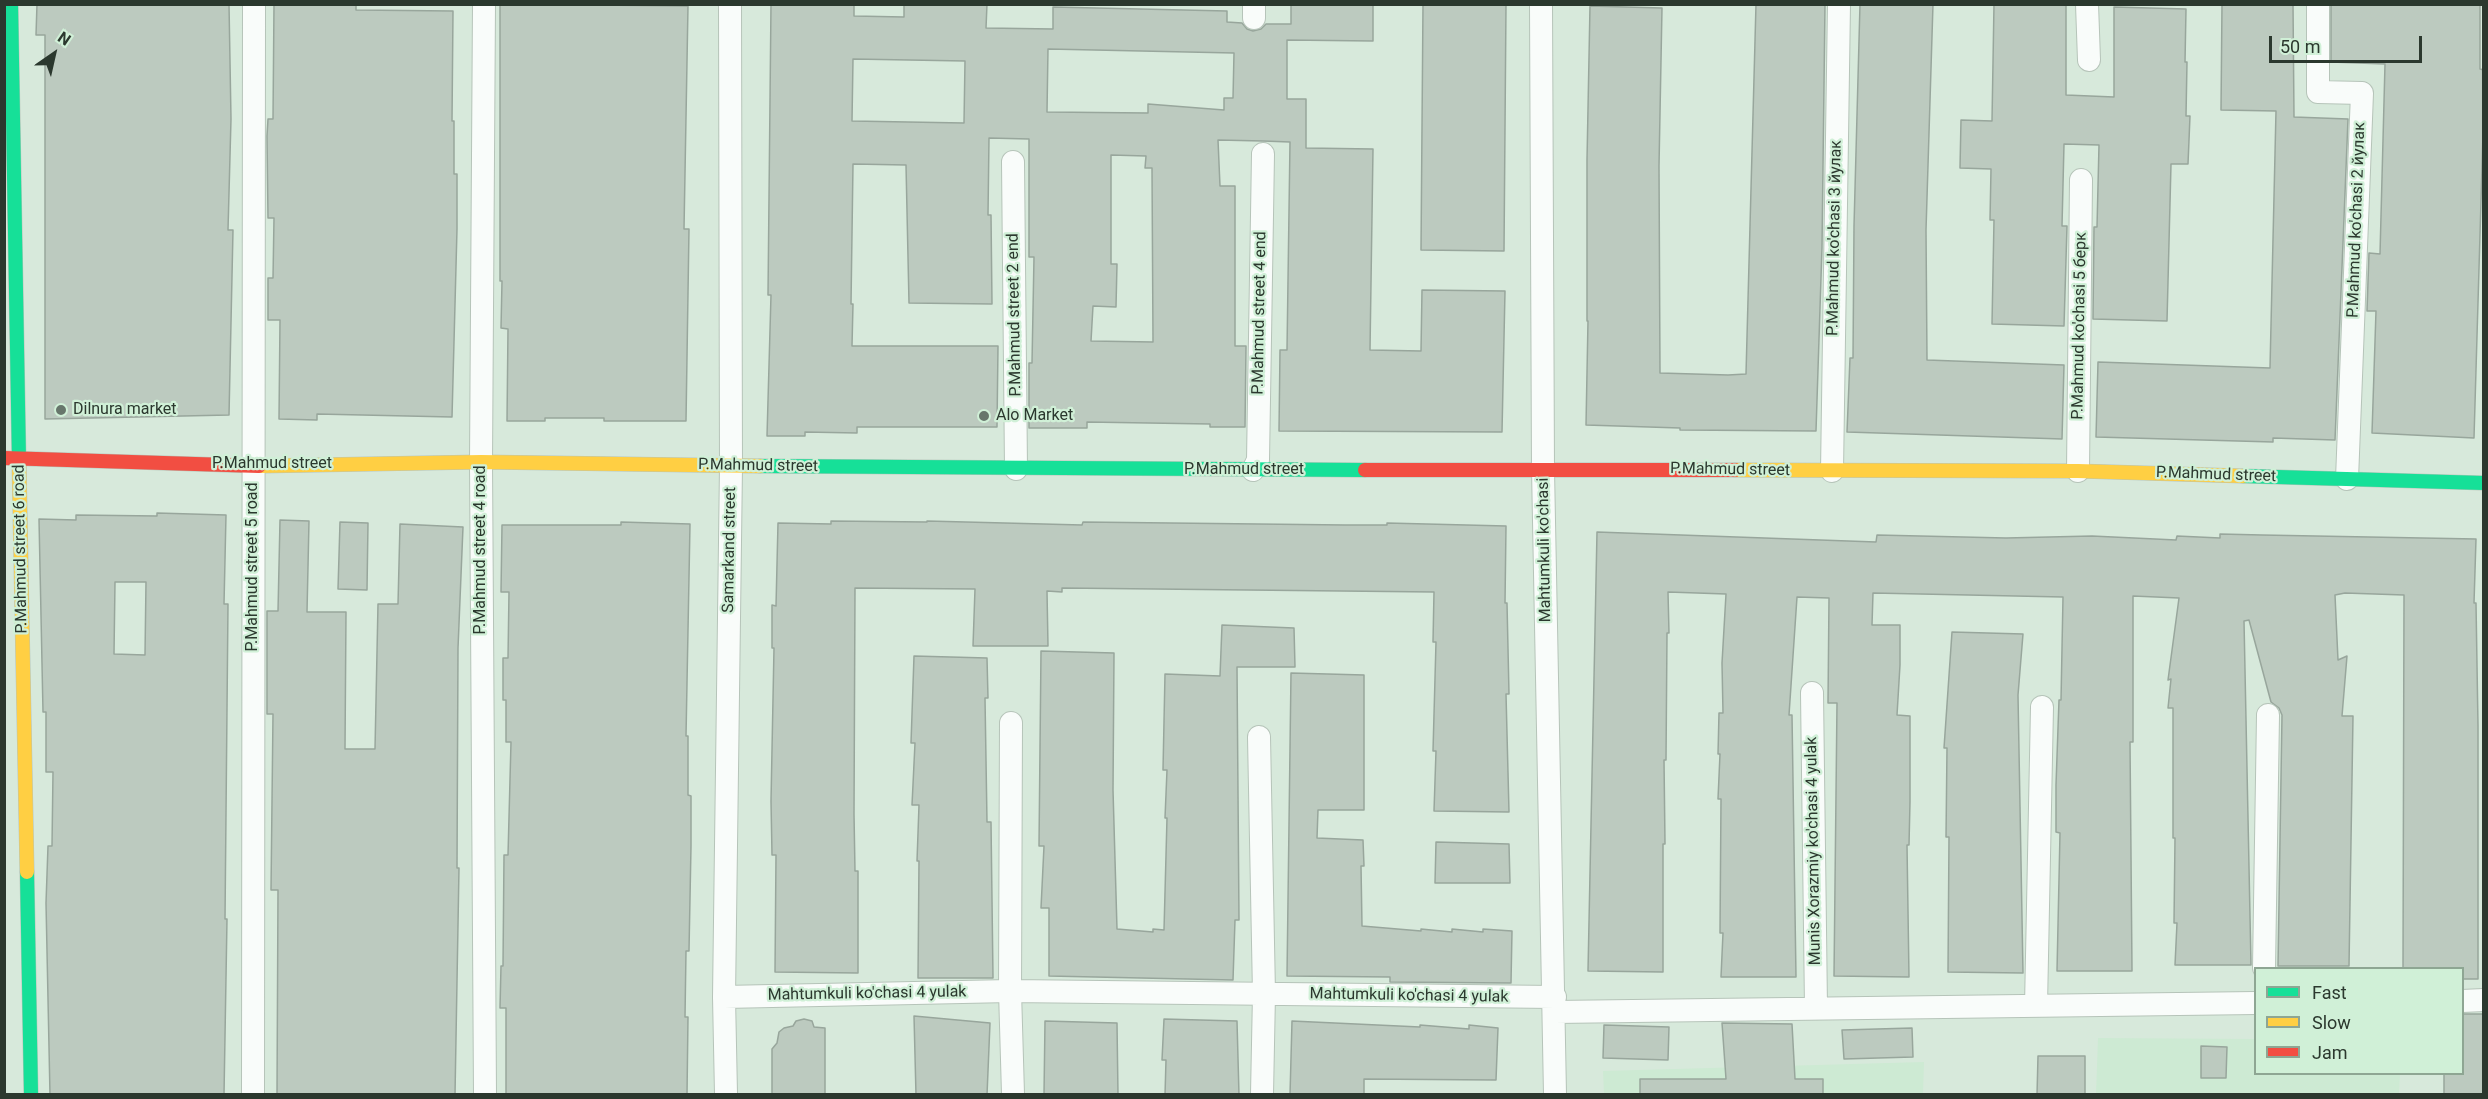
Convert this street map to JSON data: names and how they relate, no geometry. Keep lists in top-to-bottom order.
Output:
{
  "streets": {
    "street": [
      "P.Mahmud ko'chasi 2 йулак",
      "P.Mahmud ko'chasi 3 йулак",
      "P.Mahmud street 4 end",
      "P.Mahmud street 2 end",
      "P.Mahmud ko'chasi 5 берк",
      "P.Mahmud street",
      "P.Mahmud street 6 road",
      "P.Mahmud street 4 road",
      "Samarkand street",
      "Mahtumkuli ko'chasi",
      "P.Mahmud street 5 road",
      "Munis Xorazmiy ko'chasi 4 yulak",
      "Mahtumkuli ko'chasi 4 yulak"
    ]
  },
  "crossings": [
    ["P.Mahmud ko'chasi 2 йулак", "P.Mahmud street"],
    ["P.Mahmud ko'chasi 3 йулак", "P.Mahmud street"],
    ["P.Mahmud street 4 end", "P.Mahmud street"],
    ["P.Mahmud street 2 end", "P.Mahmud street"],
    ["P.Mahmud ko'chasi 5 берк", "P.Mahmud street"],
    ["P.Mahmud street", "P.Mahmud street 6 road"],
    ["P.Mahmud street", "P.Mahmud street 4 road"],
    ["P.Mahmud street", "Samarkand street"],
    ["P.Mahmud street", "Mahtumkuli ko'chasi"],
    ["P.Mahmud street", "P.Mahmud street 5 road"],
    ["Samarkand street", "Mahtumkuli ko'chasi 4 yulak"],
    ["Mahtumkuli ko'chasi", "Mahtumkuli ko'chasi 4 yulak"]
  ],
  "places": ["Dilnura market", "Alo Market"],
  "legend": ["Fast", "Slow", "Jam"],
  "scale_bar": "50 m",
  "north": "top right"
}
